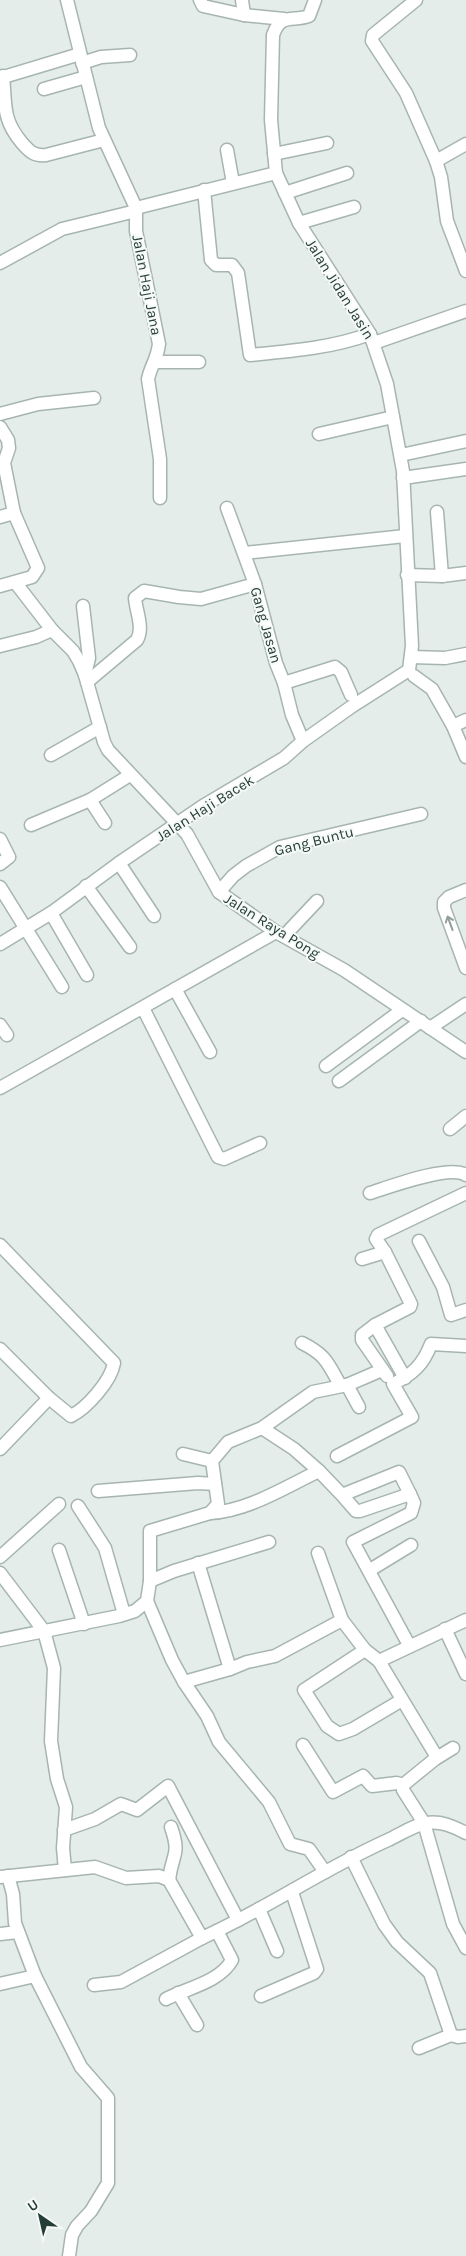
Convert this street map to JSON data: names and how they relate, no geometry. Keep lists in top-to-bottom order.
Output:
{
  "streets": {
    "street": [
      "Jalan Haji Jana",
      "Jalan Jidan Jasin",
      "Gang Jasan",
      "Jalan Haji Bacek",
      "Gang Buntu",
      "Jalan Raya Pong"
    ]
  },
  "crossings": [
    ["Jalan Jidan Jasin", "Jalan Haji Bacek"],
    ["Gang Jasan", "Jalan Haji Bacek"],
    ["Jalan Haji Bacek", "Jalan Raya Pong"],
    ["Gang Buntu", "Jalan Raya Pong"]
  ],
  "north": "top left"
}
